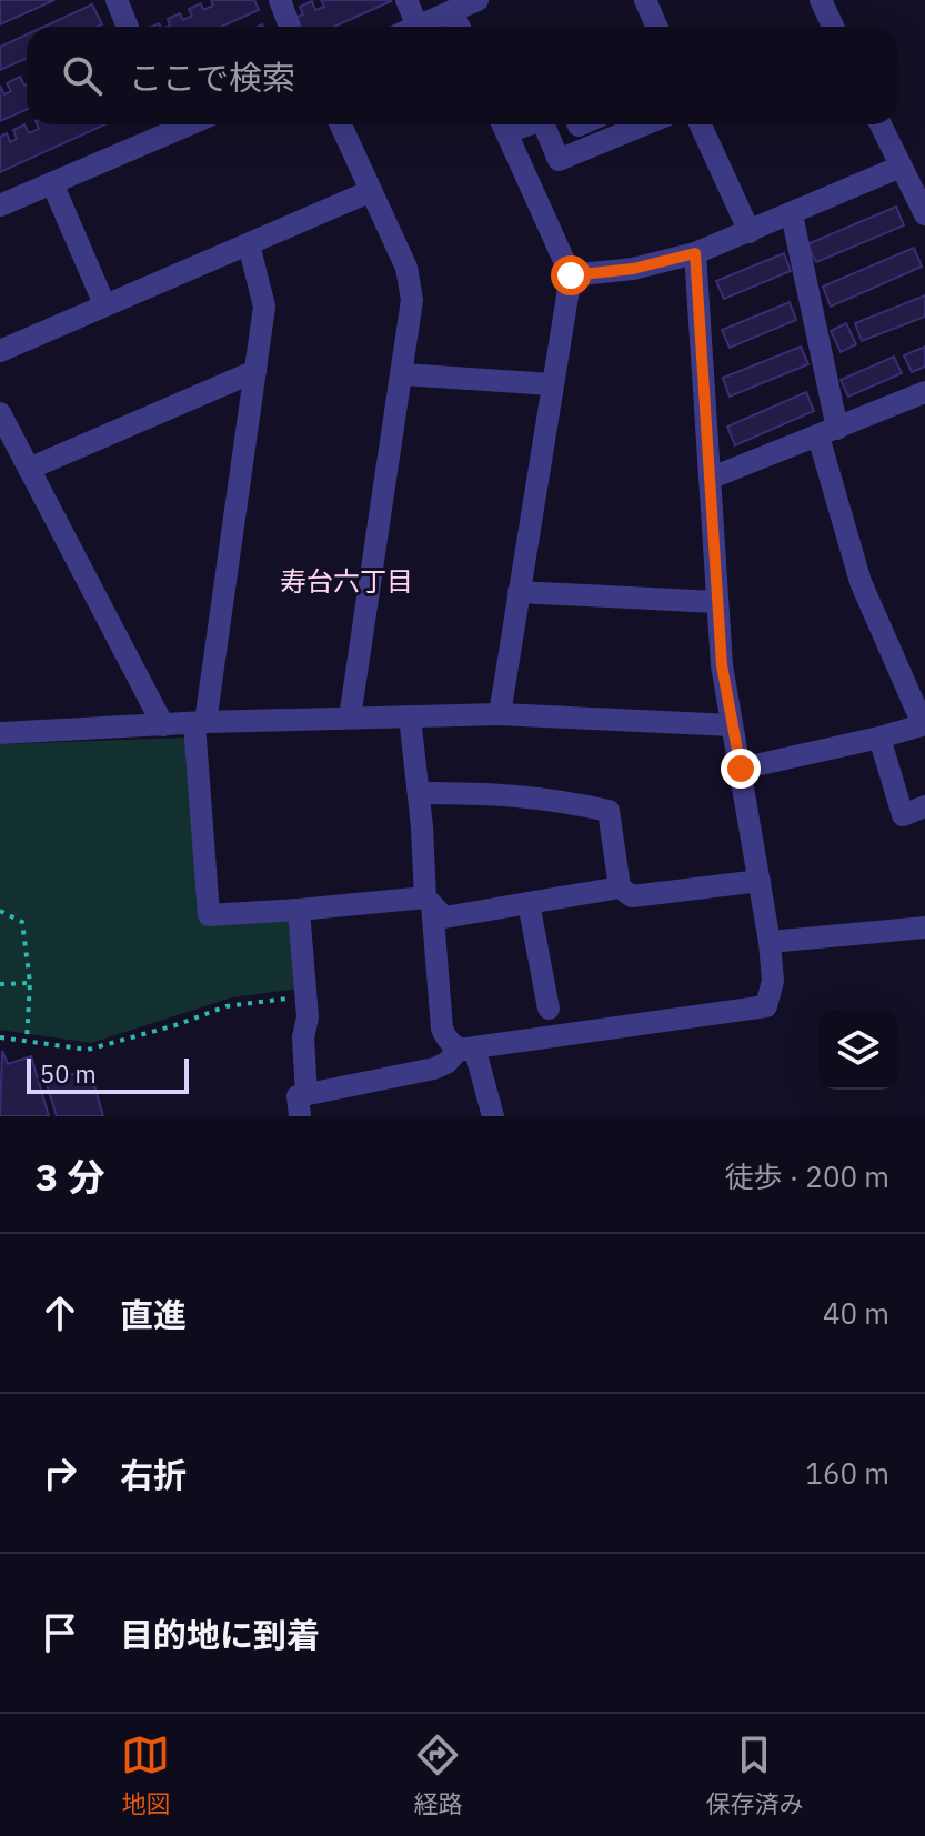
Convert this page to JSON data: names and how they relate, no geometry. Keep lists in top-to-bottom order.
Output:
{
  "districts": ["寿台六丁目"],
  "scale_bar": "50 m",
  "page": {
    "search": "ここで検索",
    "scale": "50 m",
    "heading": ["3 分", "徒歩 · 200 m"],
    "list": [
      ["直進", "40 m"],
      ["右折", "160 m"],
      "目的地に到着"
    ],
    "nav": ["地図", "経路", "保存済み"]
  }
}
